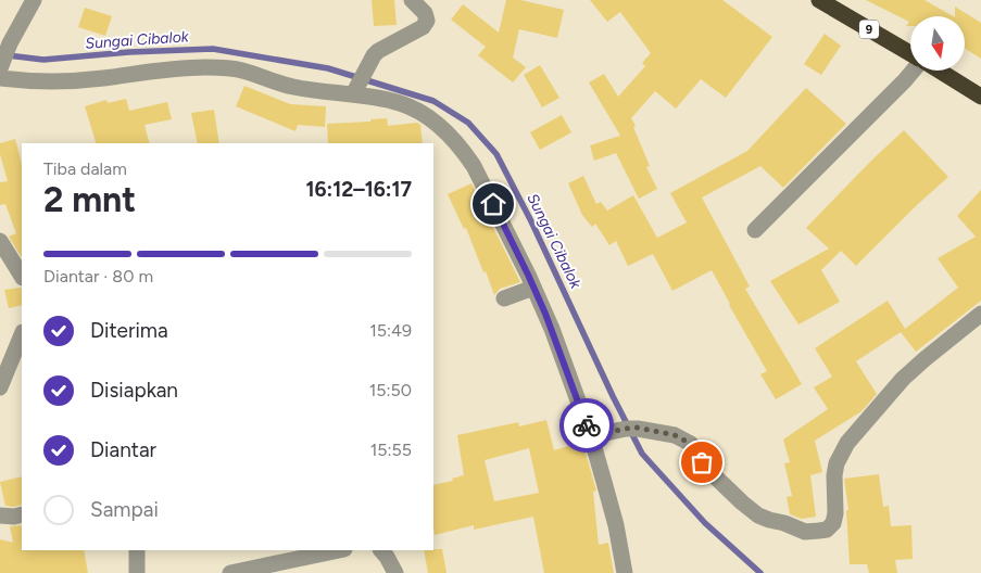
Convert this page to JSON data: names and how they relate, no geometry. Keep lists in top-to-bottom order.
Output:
{
  "streets": {
    "highway": ["9"]
  },
  "water": ["Sungai Cibalok"],
  "north": "bottom",
  "page": {
    "heading": ["2 mnt", "Tiba dalam", "16:12–16:17"],
    "bar": "Diantar · 80 m",
    "list": [
      ["Diterima", "15:49"],
      ["Disiapkan", "15:50"],
      ["Diantar", "15:55"],
      "Sampai"
    ]
  }
}
